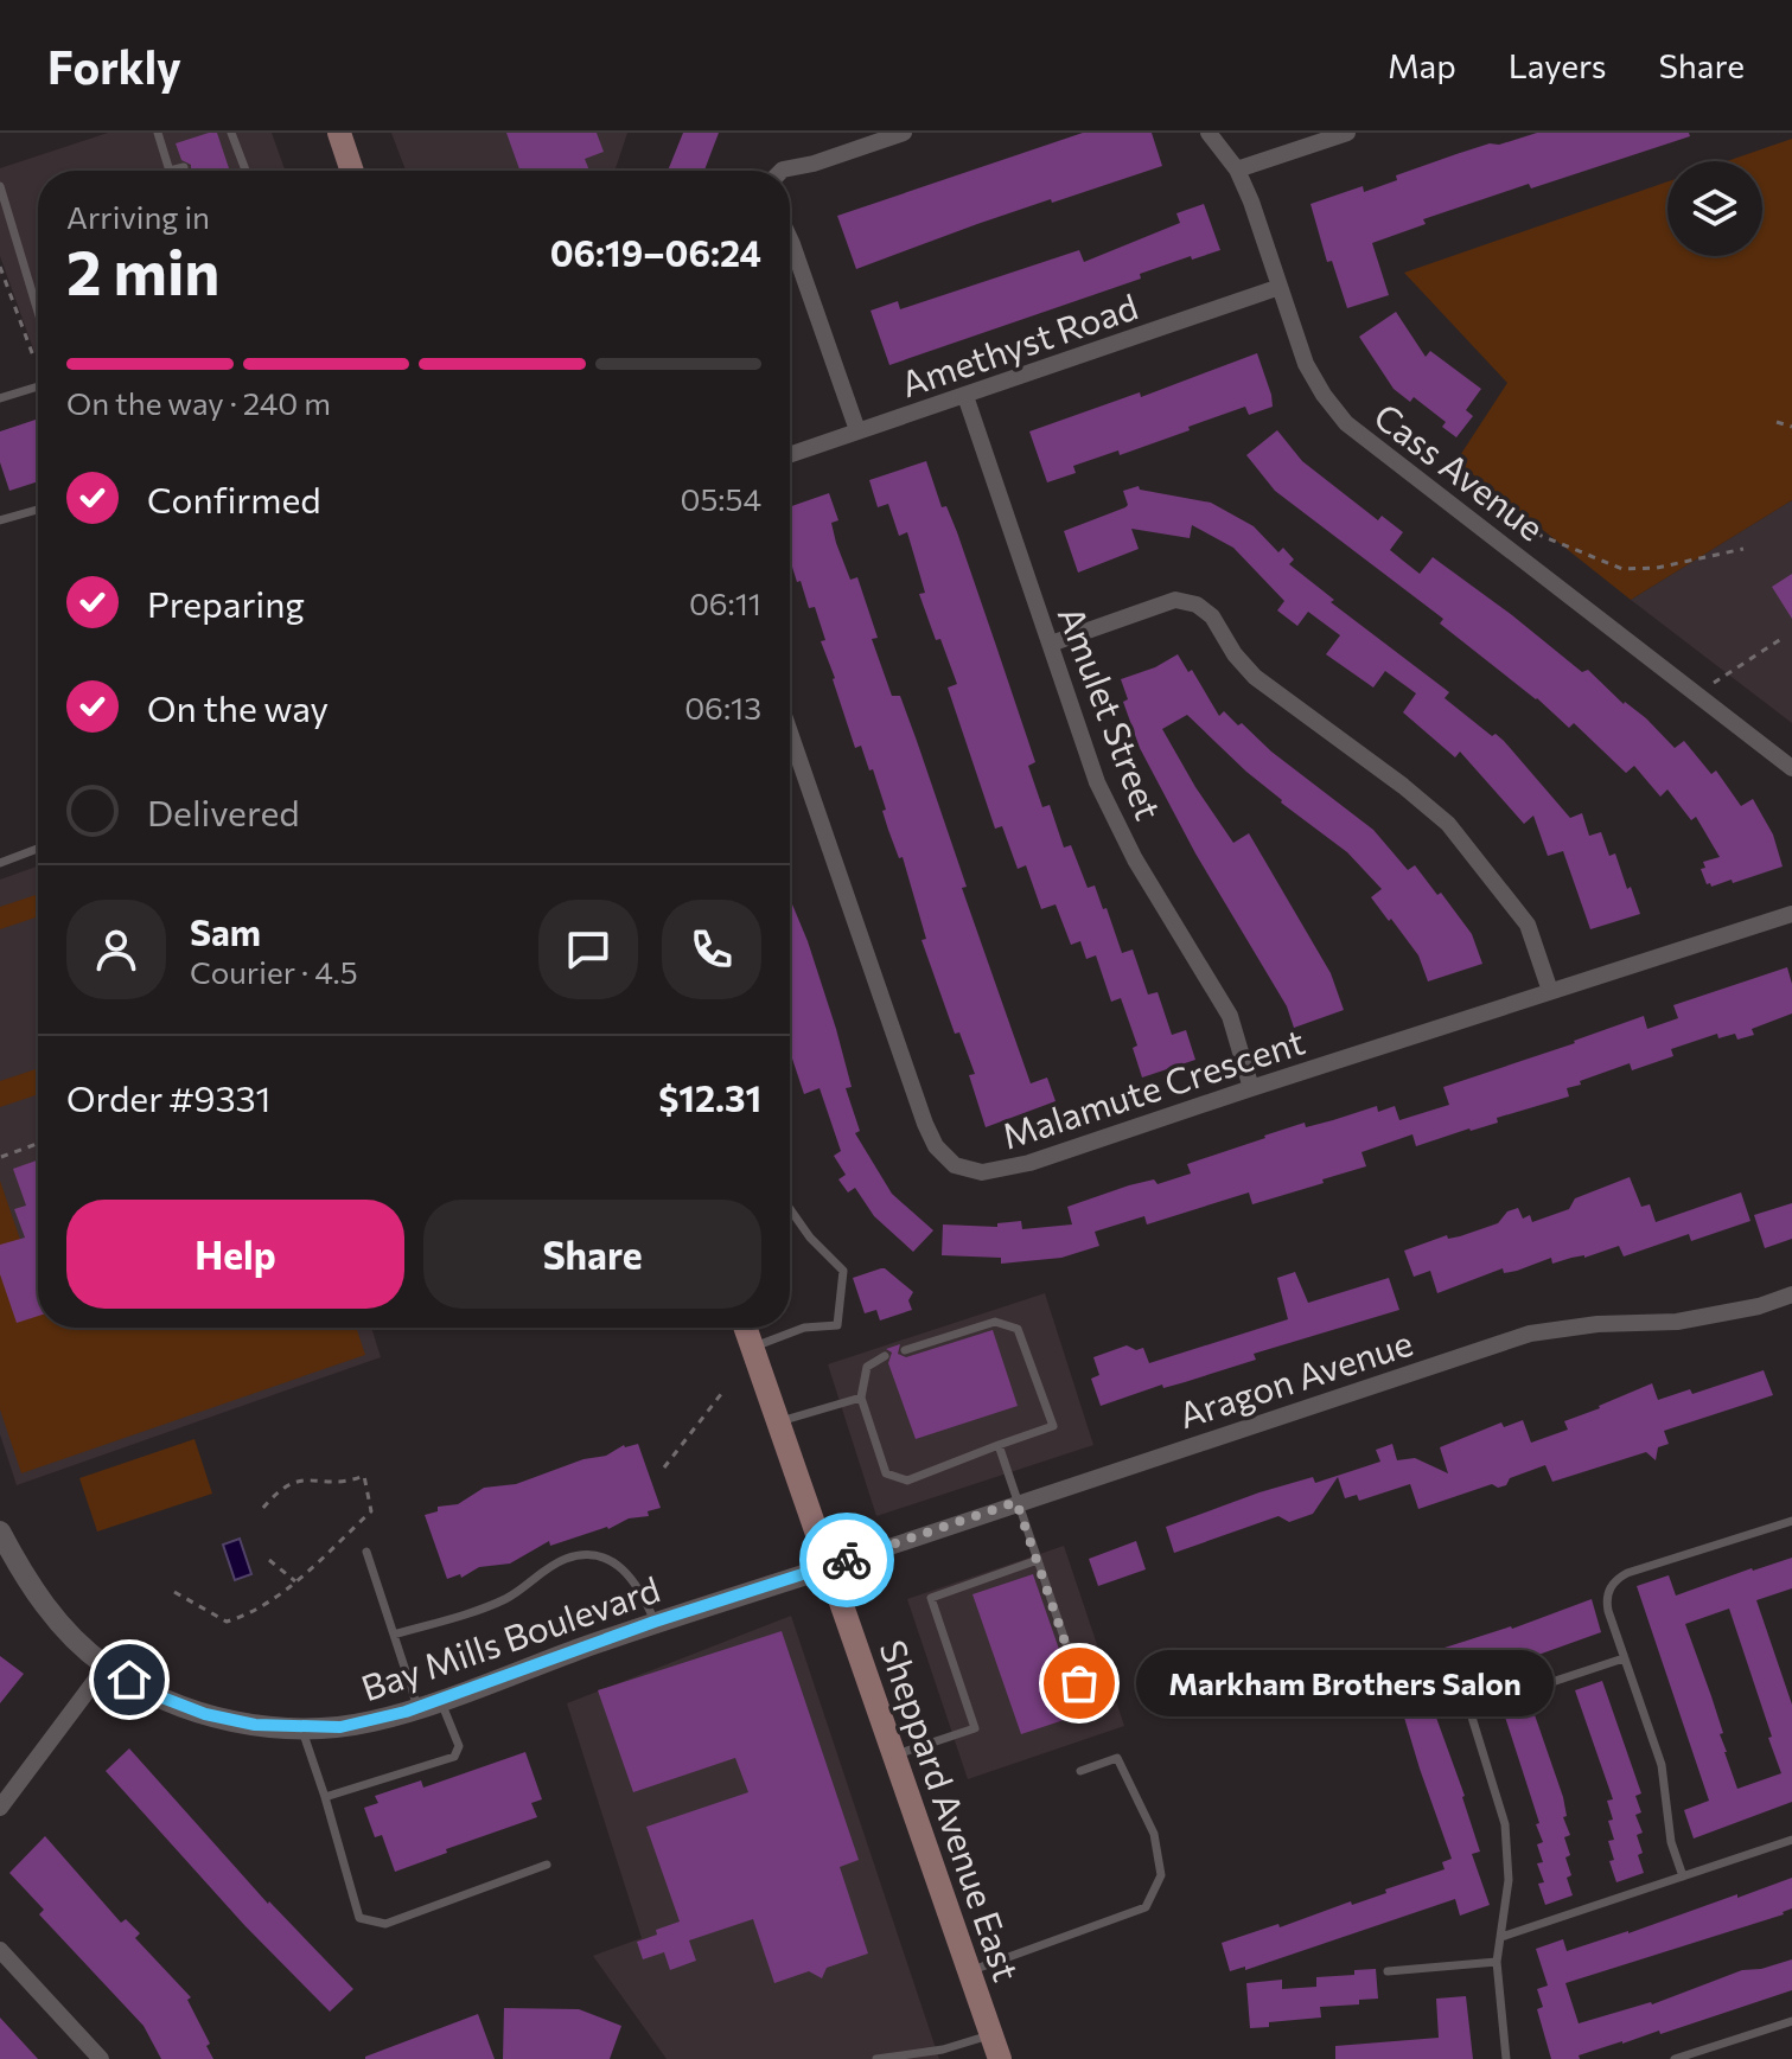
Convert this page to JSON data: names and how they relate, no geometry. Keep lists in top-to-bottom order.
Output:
{
  "streets": {
    "main road": ["Sheppard Avenue East"],
    "street": [
      "Amethyst Road",
      "Cass Avenue",
      "Amulet Street",
      "Malamute Crescent",
      "Aragon Avenue",
      "Bay Mills Boulevard"
    ]
  },
  "crossings": [
    ["Amethyst Road", "Cass Avenue"],
    ["Amethyst Road", "Amulet Street"],
    ["Amulet Street", "Malamute Crescent"],
    ["Aragon Avenue", "Bay Mills Boulevard"],
    ["Aragon Avenue", "Sheppard Avenue East"],
    ["Bay Mills Boulevard", "Sheppard Avenue East"]
  ],
  "places": ["Markham Brothers Salon"],
  "page": {
    "header": "Forkly",
    "nav": ["Map", "Layers", "Share"],
    "heading": ["2 min", "Arriving in", "06:19–06:24"],
    "panel": [
      "Sam",
      "Courier · 4.5",
      "Order #9331",
      "$12.31"
    ],
    "bar": "On the way · 240 m",
    "list": [
      ["Confirmed", "05:54"],
      ["Preparing", "06:11"],
      ["On the way", "06:13"],
      "Delivered"
    ],
    "buttons": ["Help", "Share"],
    "bubble": "Markham Brothers Salon"
  }
}
